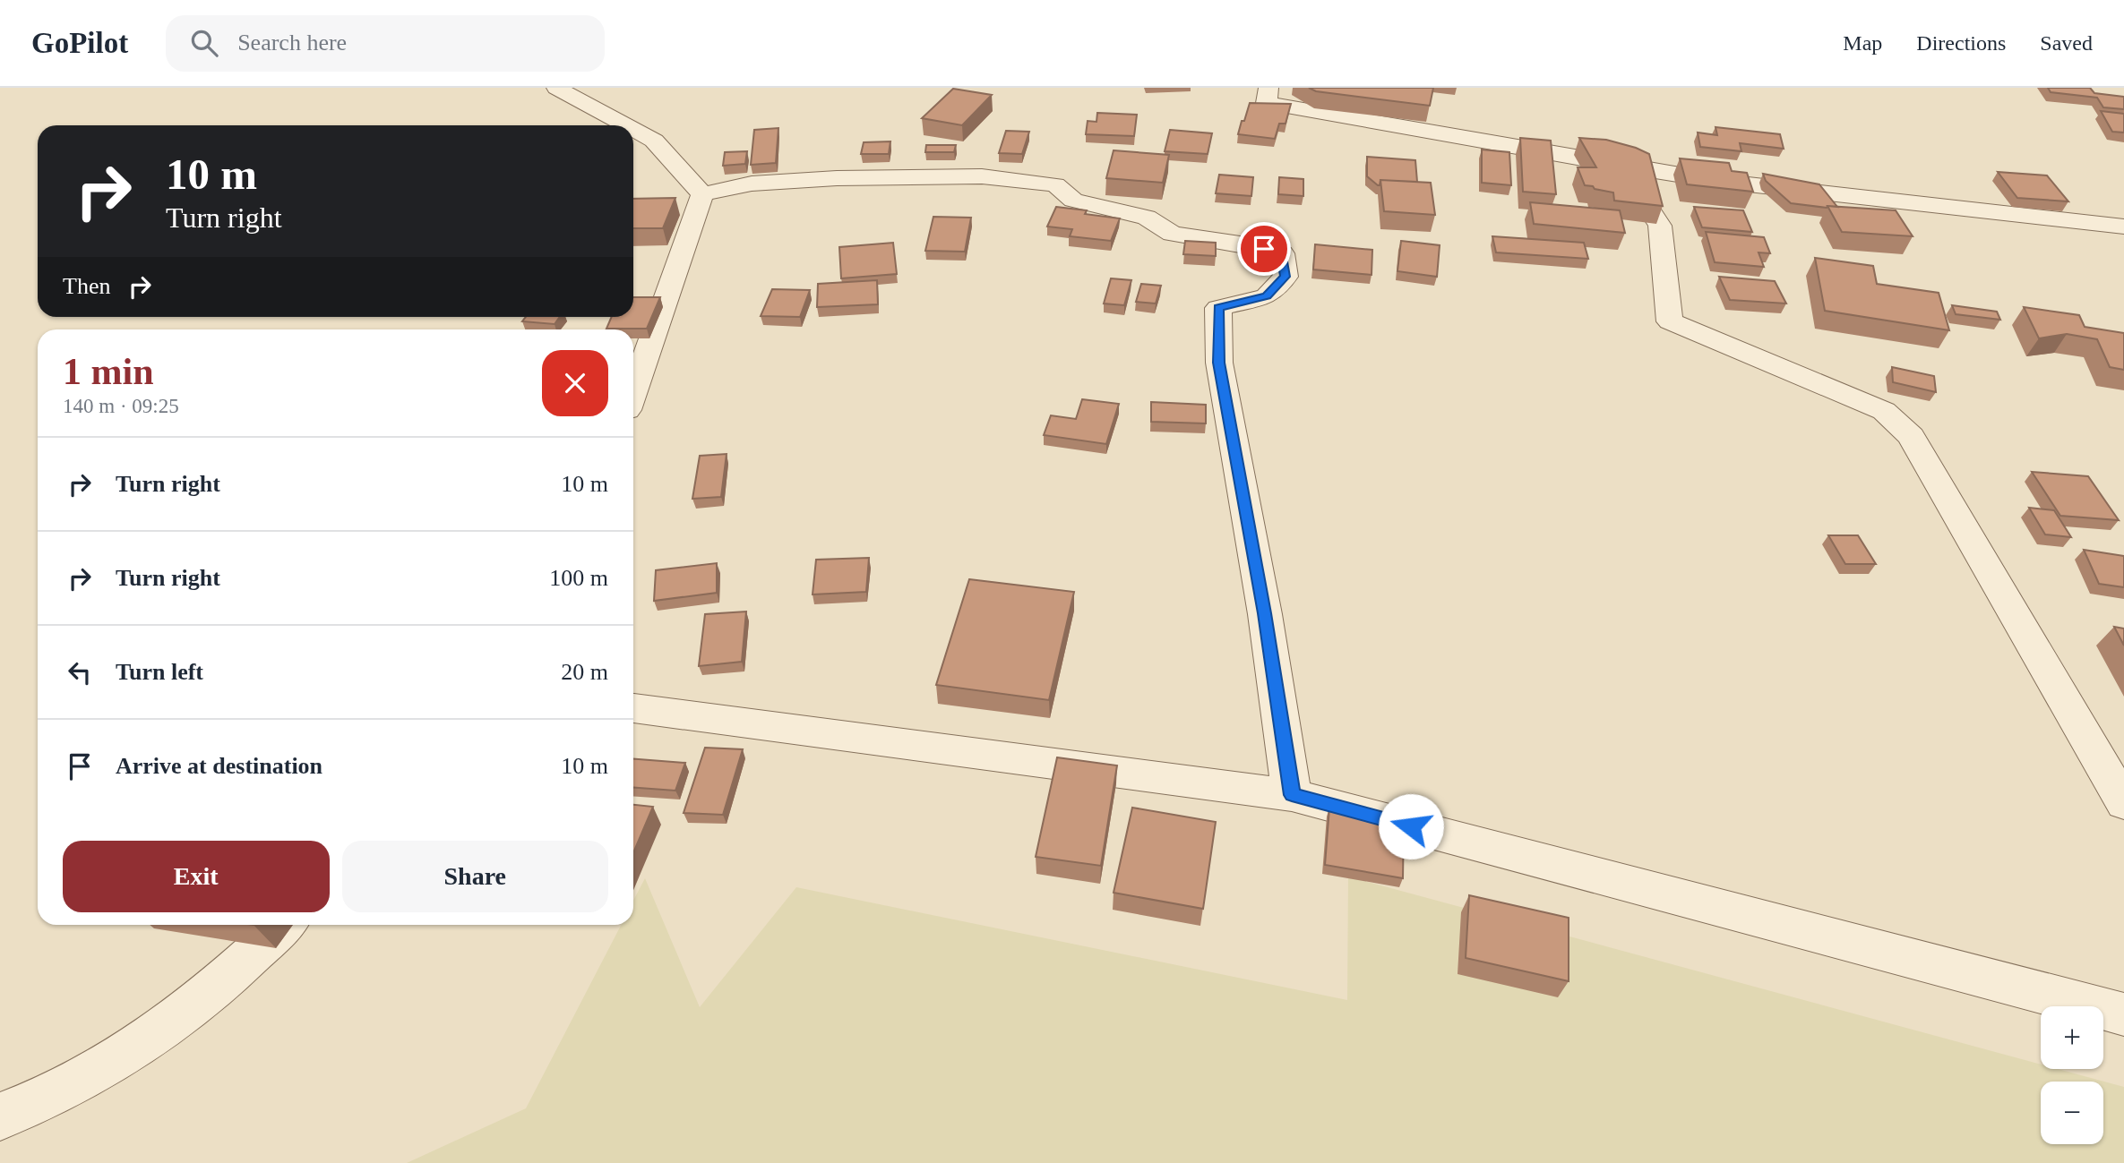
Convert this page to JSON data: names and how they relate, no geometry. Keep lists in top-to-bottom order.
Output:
{
  "page": {
    "header": "GoPilot",
    "search": "Search here",
    "nav": ["Map", "Directions", "Saved"],
    "turn": ["10 m", "Turn right"],
    "then": "Then",
    "heading": ["1 min", "140 m · 09:25"],
    "list": [
      {
        "name": "Turn right",
        "value": "10 m"
      },
      {
        "name": "Turn right",
        "value": "100 m"
      },
      {
        "name": "Turn left",
        "value": "20 m"
      },
      {
        "name": "Arrive at destination",
        "value": "10 m"
      }
    ],
    "buttons": ["Exit", "Share"],
    "map_buttons": ["+", "−"]
  }
}
